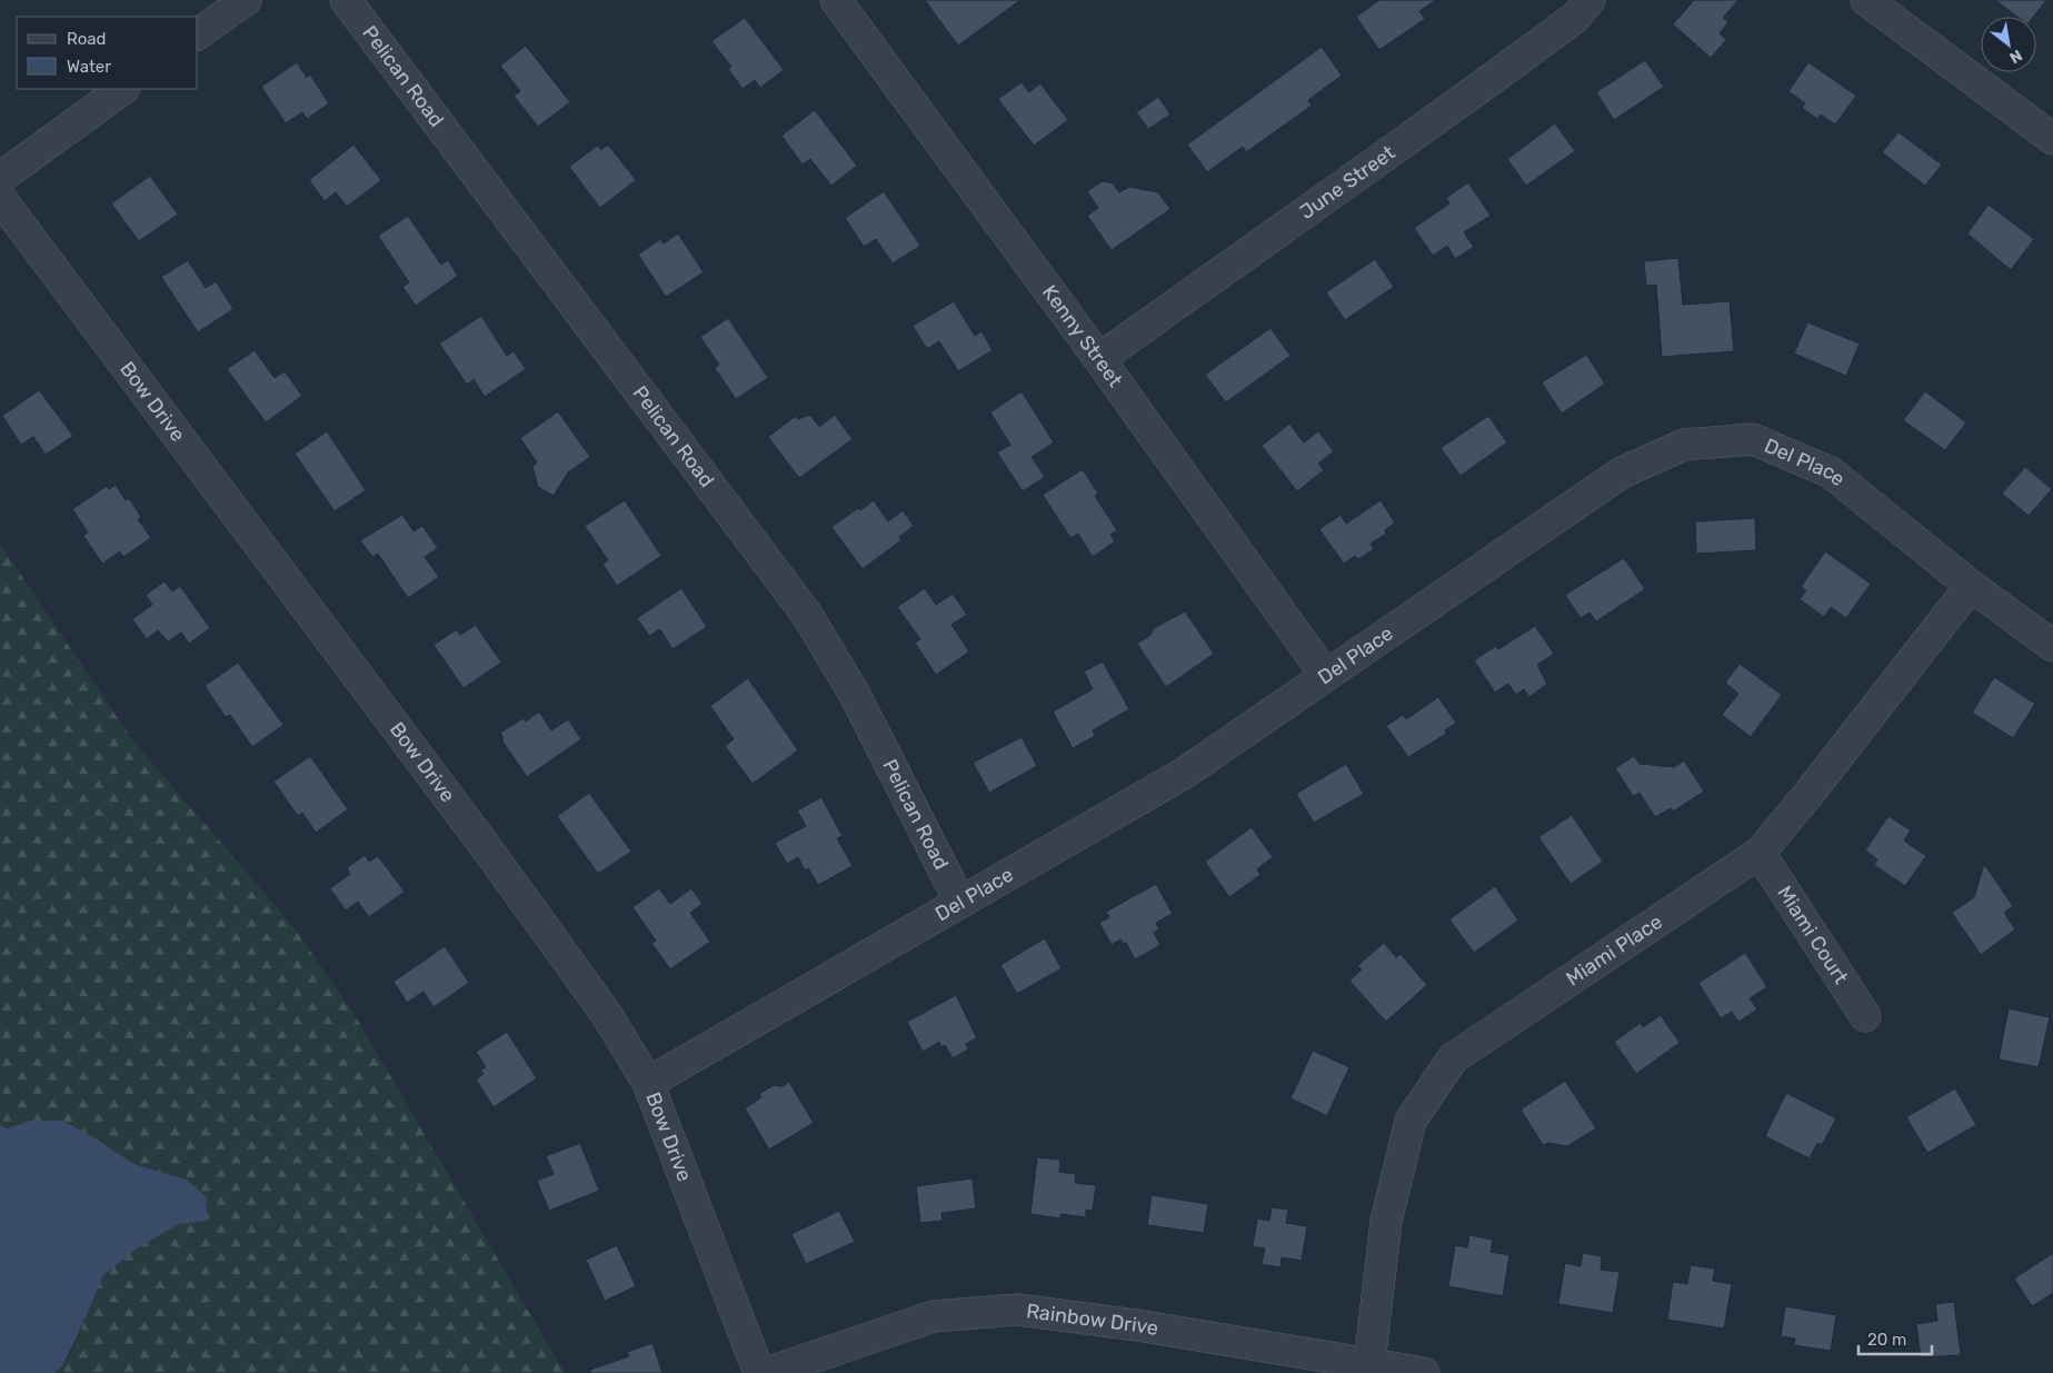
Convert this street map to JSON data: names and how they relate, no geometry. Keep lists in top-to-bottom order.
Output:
{
  "streets": {
    "street": [
      "Pelican Road",
      "June Street",
      "Kenny Street",
      "Bow Drive",
      "Del Place",
      "Miami Court",
      "Miami Place",
      "Rainbow Drive"
    ]
  },
  "crossings": [
    ["Pelican Road", "Del Place"],
    ["June Street", "Kenny Street"],
    ["Kenny Street", "Del Place"],
    ["Bow Drive", "Del Place"],
    ["Del Place", "Miami Place"],
    ["Miami Court", "Miami Place"],
    ["Miami Place", "Rainbow Drive"]
  ],
  "legend": ["Road", "Water"],
  "scale_bar": "20 m",
  "north": "bottom right"
}
